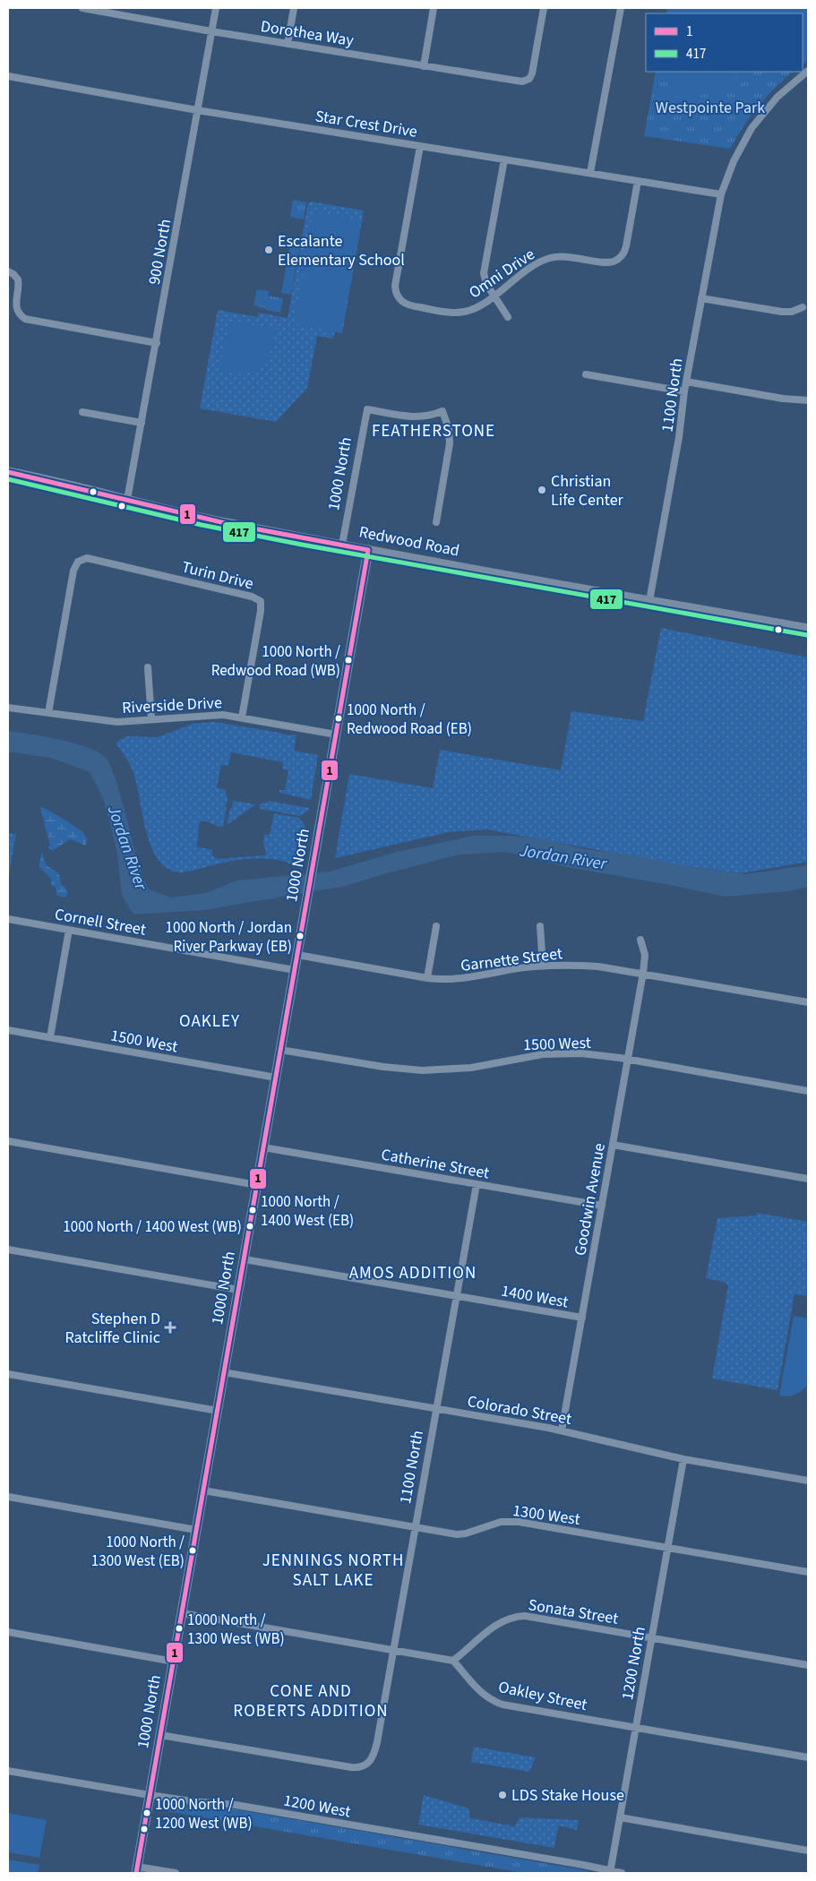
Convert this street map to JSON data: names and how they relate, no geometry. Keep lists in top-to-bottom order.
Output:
{
  "streets": {
    "street": [
      "Dorothea Way",
      "Star Crest Drive",
      "900 North",
      "Omni Drive",
      "1100 North",
      "1000 North",
      "Redwood Road",
      "Turin Drive",
      "Riverside Drive",
      "Cornell Street",
      "Garnette Street",
      "1500 West",
      "Catherine Street",
      "Goodwin Avenue",
      "1400 West",
      "Colorado Street",
      "1300 West",
      "Sonata Street",
      "1200 North",
      "Oakley Street",
      "1200 West"
    ]
  },
  "crossings": [
    ["Dorothea Way", "900 North"],
    ["Star Crest Drive", "900 North"],
    ["Star Crest Drive", "Omni Drive"],
    ["Star Crest Drive", "1100 North"],
    ["900 North", "Redwood Road"],
    ["1100 North", "1000 North"],
    ["1100 North", "Redwood Road"],
    ["1100 North", "Catherine Street"],
    ["1100 North", "1400 West"],
    ["1100 North", "Colorado Street"],
    ["1100 North", "1300 West"],
    ["1000 North", "Redwood Road"],
    ["1000 North", "Riverside Drive"],
    ["1000 North", "Cornell Street"],
    ["1000 North", "Garnette Street"],
    ["1000 North", "1500 West"],
    ["1000 North", "Catherine Street"],
    ["1000 North", "1400 West"],
    ["1000 North", "Colorado Street"],
    ["1000 North", "1300 West"],
    ["1000 North", "1200 West"],
    ["Turin Drive", "Riverside Drive"],
    ["Garnette Street", "Goodwin Avenue"],
    ["1500 West", "Goodwin Avenue"],
    ["Catherine Street", "Goodwin Avenue"],
    ["Goodwin Avenue", "1400 West"],
    ["Goodwin Avenue", "Colorado Street"],
    ["Colorado Street", "1200 North"],
    ["1300 West", "1200 North"],
    ["Sonata Street", "1200 North"],
    ["Sonata Street", "Oakley Street"],
    ["1200 North", "Oakley Street"],
    ["1200 North", "1200 West"]
  ],
  "districts": [
    "FEATHERSTONE",
    "OAKLEY",
    "AMOS ADDITION",
    "JENNINGS NORTH SALT LAKE",
    "CONE AND ROBERTS ADDITION"
  ],
  "water": ["Jordan River"],
  "parks": ["Westpointe Park"],
  "places": {
    "other": [
      "Escalante Elementary School",
      "Christian Life Center",
      "1000 North / Redwood Road (WB)",
      "1000 North / Redwood Road (EB)",
      "1000 North / Jordan River Parkway (EB)",
      "1000 North / 1400 West (EB)",
      "1000 North / 1400 West (WB)",
      "1000 North / 1300 West (EB)",
      "1000 North / 1300 West (WB)",
      "LDS Stake House",
      "1000 North / 1200 West (WB)"
    ],
    "health": ["Stephen D Ratcliffe Clinic"]
  },
  "lines": ["transit line 1", "transit line 417"],
  "legend": ["1", "417"]
}
